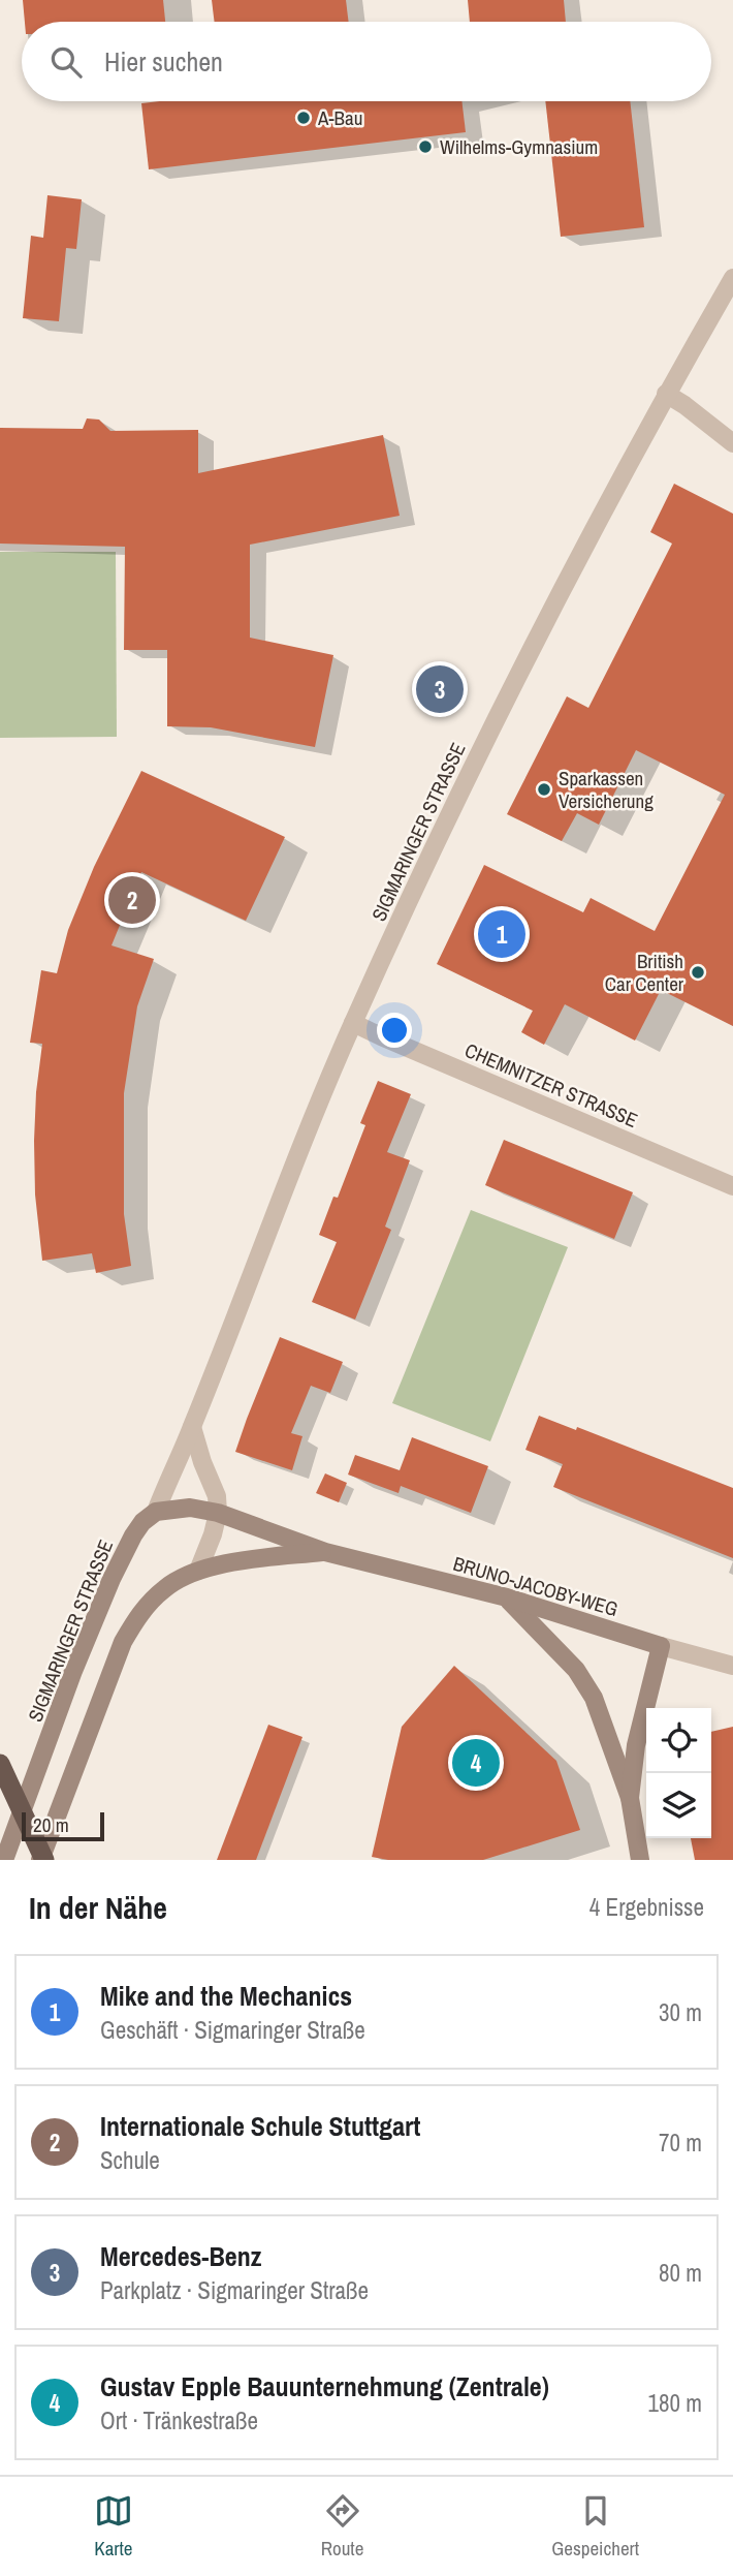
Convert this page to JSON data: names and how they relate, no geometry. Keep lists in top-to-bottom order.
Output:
{
  "streets": {
    "main road": ["SIGMARINGER STRASSE", "BRUNO-JACOBY-WEG"],
    "street": ["CHEMNITZER STRASSE"]
  },
  "crossings": [
    ["SIGMARINGER STRASSE", "CHEMNITZER STRASSE"],
    ["SIGMARINGER STRASSE", "BRUNO-JACOBY-WEG"]
  ],
  "places": [
    "A-Bau",
    "Wilhelms-Gymnasium",
    "Sparkassen Versicherung",
    "British Car Center"
  ],
  "scale_bar": "20 m",
  "page": {
    "search": "Hier suchen",
    "pins": [
      "3",
      "2",
      "1",
      "4"
    ],
    "scale": "20 m",
    "heading": ["In der Nähe", "4 Ergebnisse"],
    "list": [
      {
        "mark": "1",
        "name": "Mike and the Mechanics",
        "note": "Geschäft · Sigmaringer Straße",
        "value": "30 m"
      },
      {
        "mark": "2",
        "name": "Internationale Schule Stuttgart",
        "note": "Schule",
        "value": "70 m"
      },
      {
        "mark": "3",
        "name": "Mercedes-Benz",
        "note": "Parkplatz · Sigmaringer Straße",
        "value": "80 m"
      },
      {
        "mark": "4",
        "name": "Gustav Epple Bauunternehmung (Zentrale)",
        "note": "Ort · Tränkestraße",
        "value": "180 m"
      }
    ],
    "nav": ["Karte", "Route", "Gespeichert"]
  }
}
